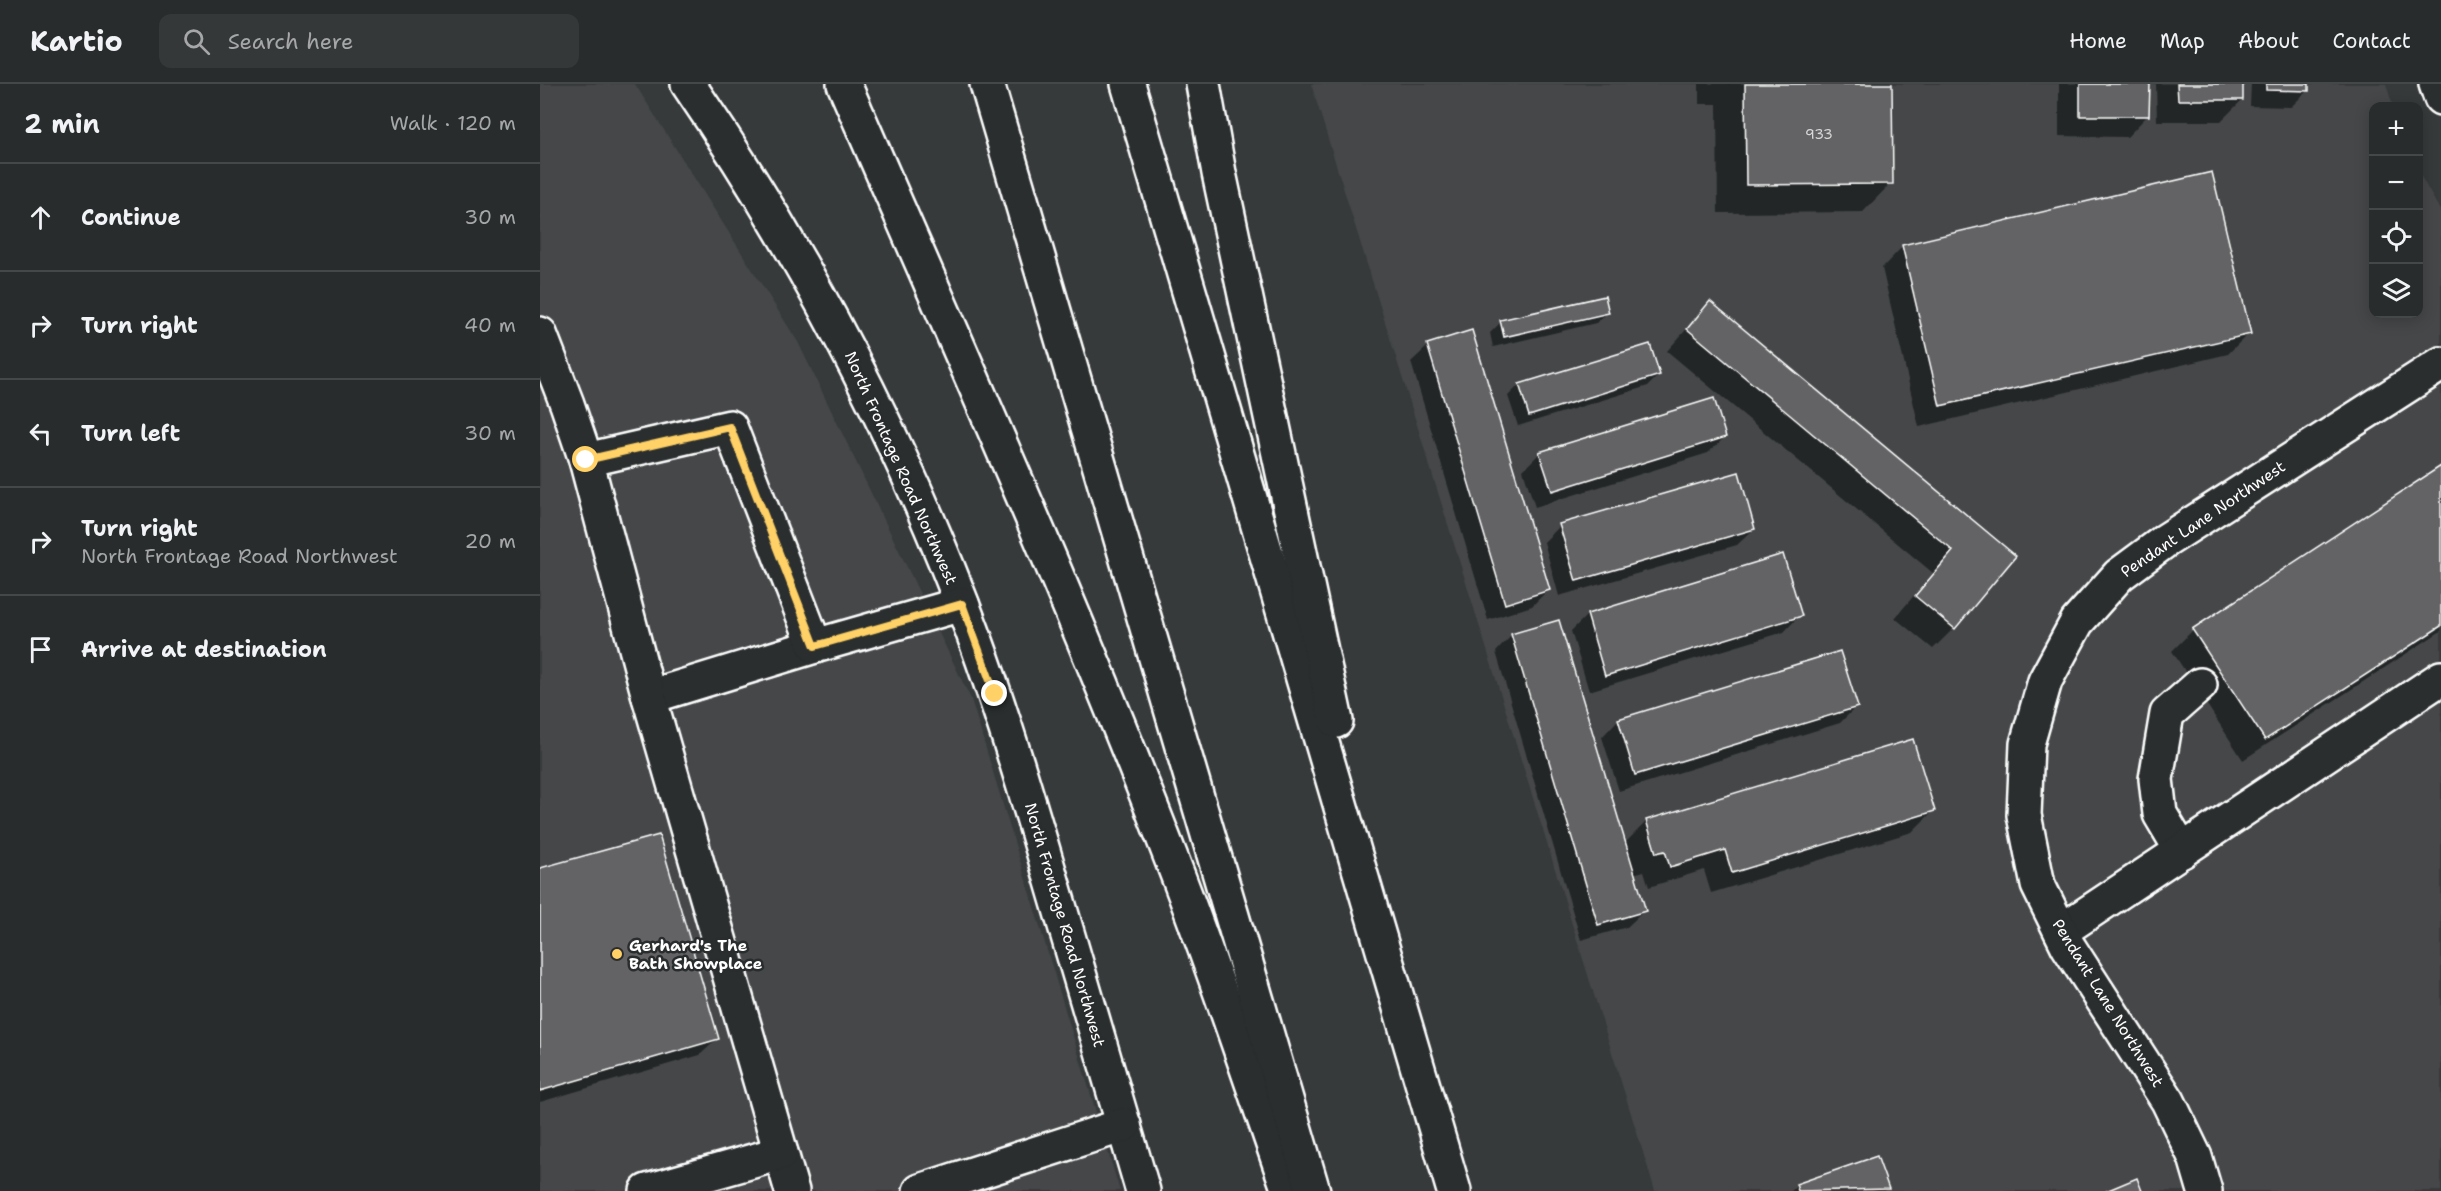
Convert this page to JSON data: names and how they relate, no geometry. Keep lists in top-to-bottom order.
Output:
{
  "streets": {
    "main road": ["North Frontage Road Northwest", "Pendant Lane Northwest"]
  },
  "places": ["Gerhard's The Bath Showplace"],
  "house_numbers": ["933"],
  "page": {
    "header": "Kartio",
    "search": "Search here",
    "nav": [
      "Home",
      "Map",
      "About",
      "Contact"
    ],
    "heading": ["2 min", "Walk · 120 m"],
    "map_buttons": ["+", "−"],
    "list": [
      ["Continue", "30 m"],
      ["Turn right", "40 m"],
      ["Turn left", "30 m"],
      ["Turn right", "North Frontage Road Northwest", "20 m"],
      "Arrive at destination"
    ]
  }
}
